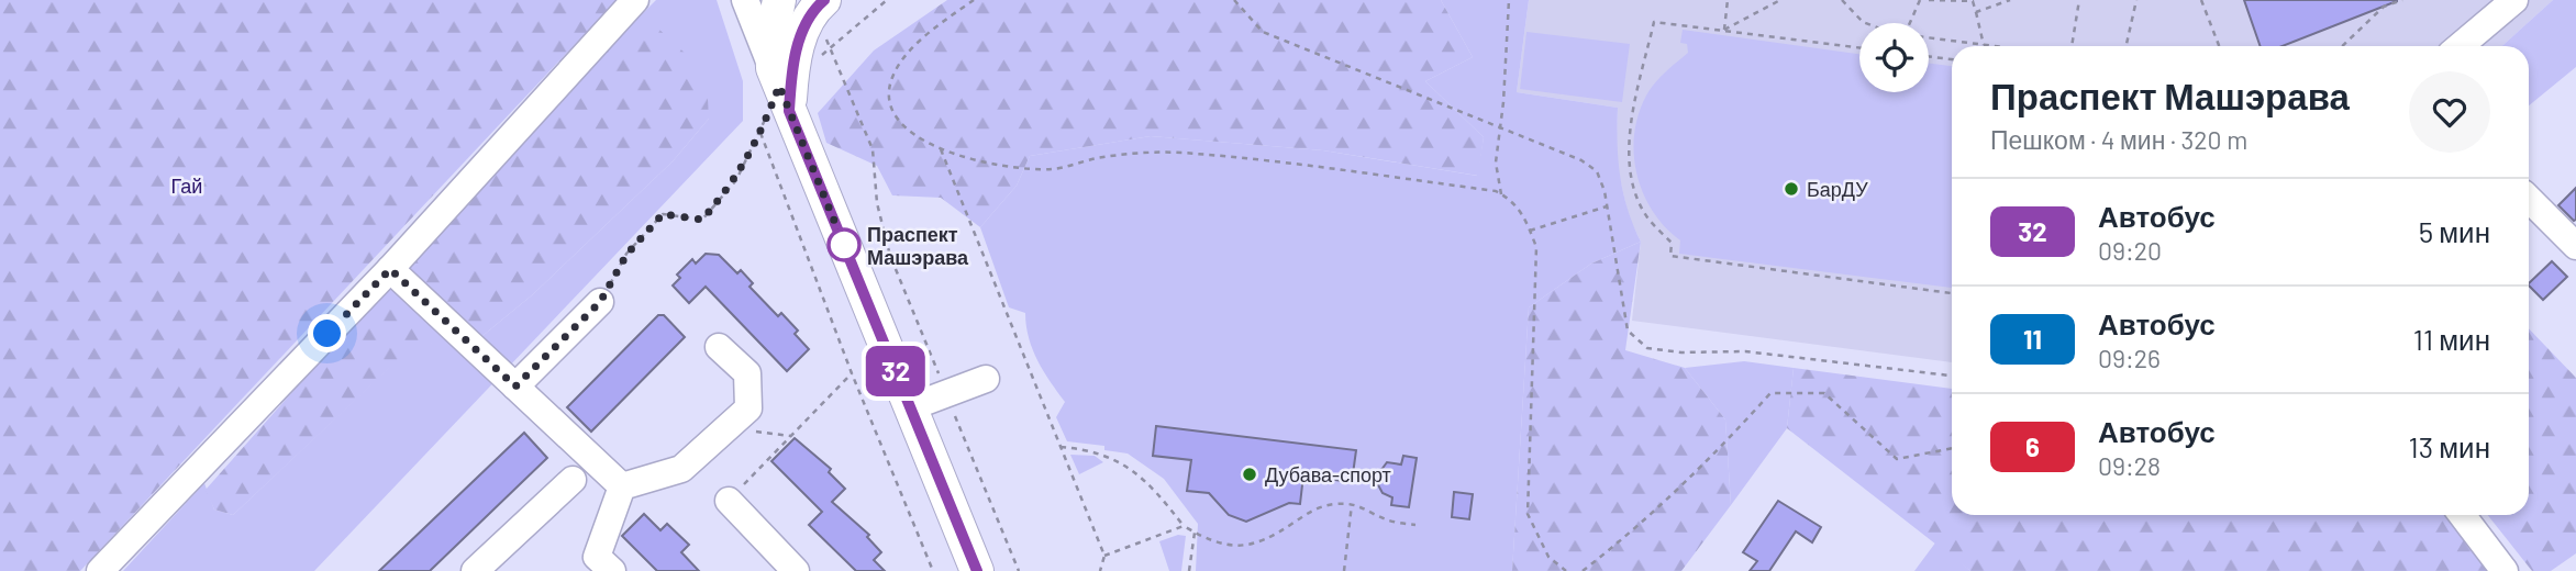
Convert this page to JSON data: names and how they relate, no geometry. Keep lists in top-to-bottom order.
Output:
{
  "parks": ["Гай"],
  "places": ["БарДУ", "Праспект Машэрава", "Дубава-спорт"],
  "lines": ["bus line 32"],
  "page": {
    "on_map": "32",
    "heading": ["Праспект Машэрава", "Пешком · 4 мин · 320 m"],
    "list": [
      {
        "mark": "32",
        "name": "Автобус",
        "note": "09:20",
        "value": "5 мин"
      },
      {
        "mark": "11",
        "name": "Автобус",
        "note": "09:26",
        "value": "11 мин"
      },
      {
        "mark": "6",
        "name": "Автобус",
        "note": "09:28",
        "value": "13 мин"
      }
    ]
  }
}
